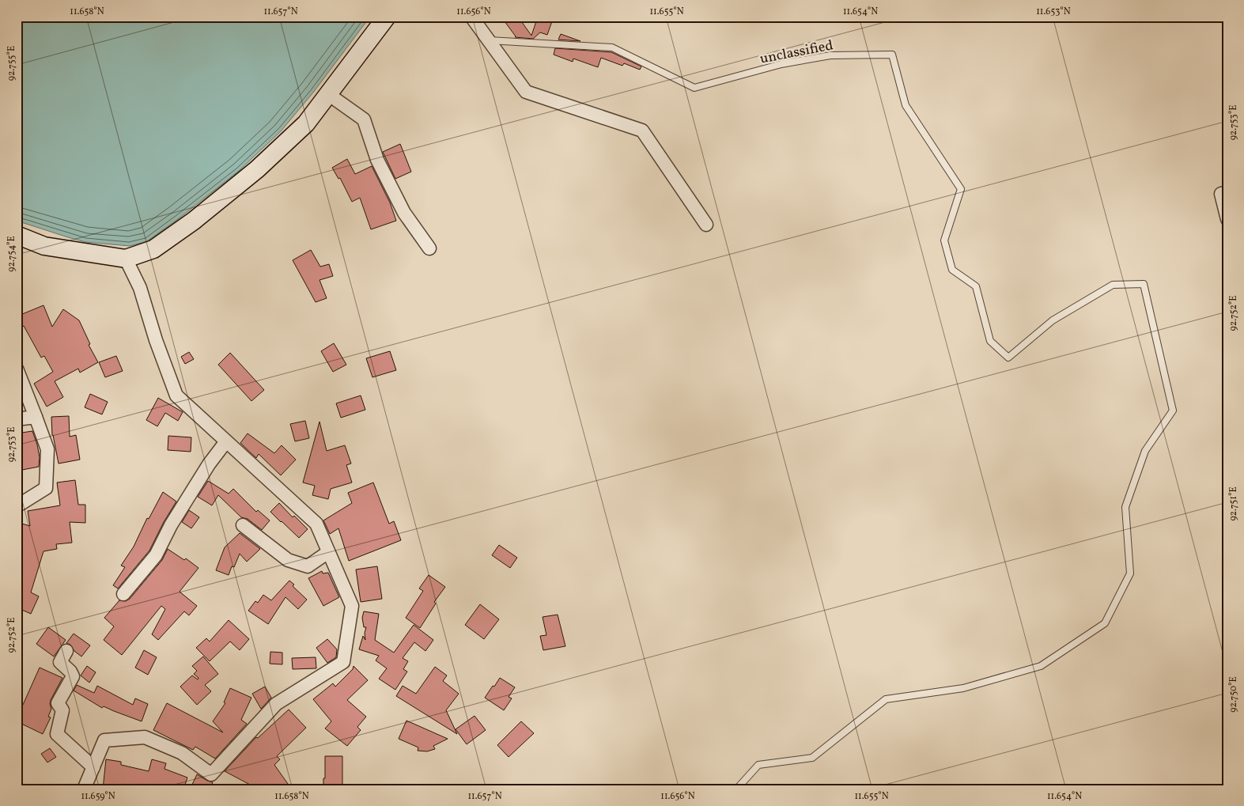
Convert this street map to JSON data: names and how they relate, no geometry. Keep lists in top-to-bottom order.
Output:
{
  "streets": {
    "lane": ["unclassified"]
  },
  "coordinates": [
    "11.658°N",
    "11.657°N",
    "11.656°N",
    "11.655°N",
    "11.654°N",
    "11.653°N",
    "92.755°E",
    "92.753°E",
    "92.754°E",
    "92.752°E",
    "92.751°E",
    "92.750°E",
    "11.659°N"
  ]
}
